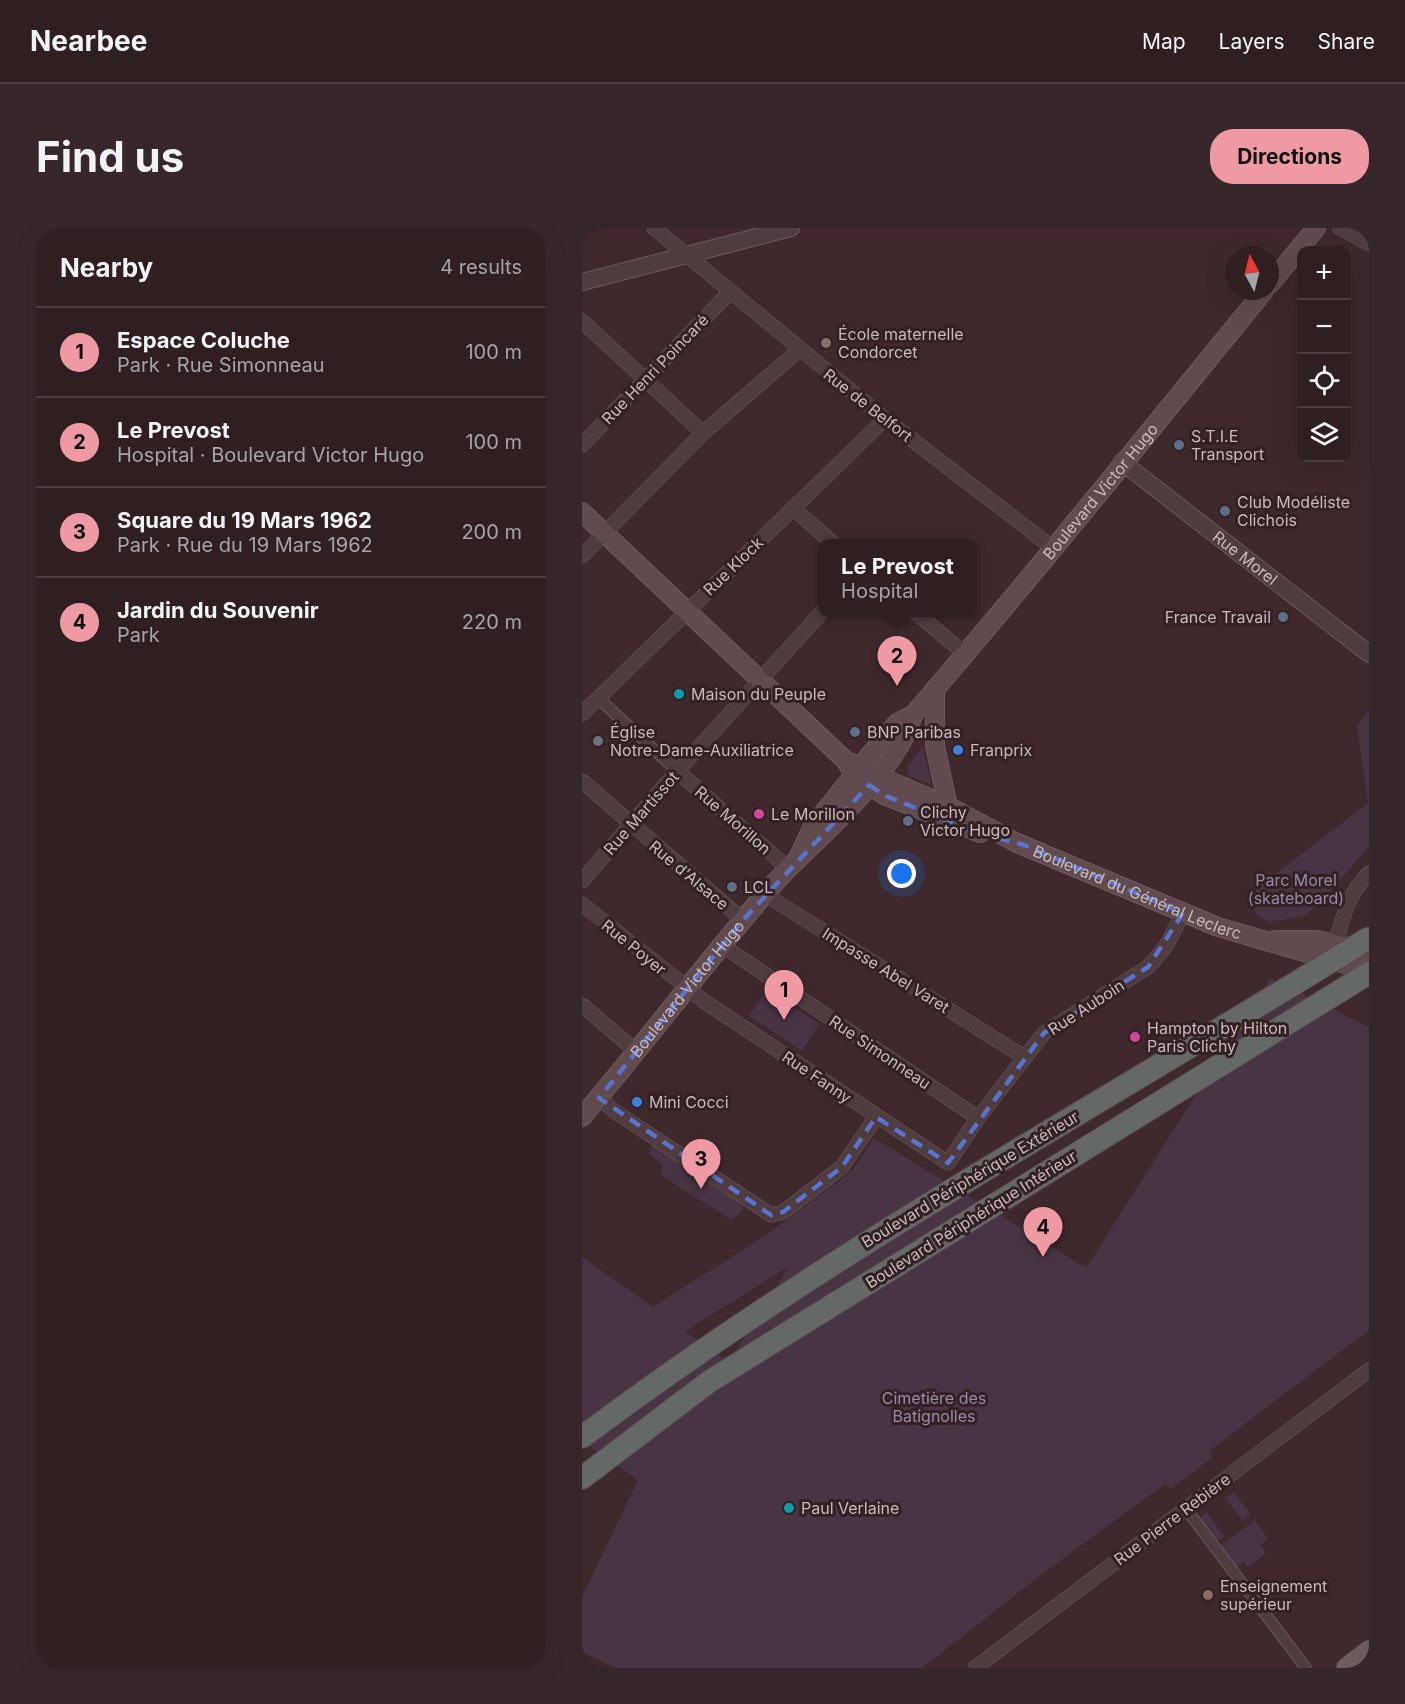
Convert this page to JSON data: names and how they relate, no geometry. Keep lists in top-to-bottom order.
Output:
{
  "streets": {
    "highway": ["Boulevard Périphérique Extérieur", "Boulevard Périphérique Intérieur"],
    "main road": ["Boulevard Victor Hugo", "Boulevard du Général Leclerc"],
    "street": [
      "Rue Henri Poincaré",
      "Rue de Belfort",
      "Rue Morel",
      "Rue Klock",
      "Rue Martissot",
      "Rue Morillon",
      "Rue d'Alsace",
      "Rue Poyer",
      "Impasse Abel Varet",
      "Rue Auboin",
      "Rue Simonneau",
      "Rue Fanny",
      "Rue Pierre Rebière"
    ]
  },
  "crossings": [
    ["Rue Henri Poincaré", "Rue de Belfort"],
    ["Rue de Belfort", "Boulevard Victor Hugo"],
    ["Rue de Belfort", "Rue Klock"],
    ["Boulevard Victor Hugo", "Rue Morel"],
    ["Boulevard Victor Hugo", "Rue Morillon"],
    ["Boulevard Victor Hugo", "Rue d'Alsace"],
    ["Boulevard Victor Hugo", "Boulevard du Général Leclerc"],
    ["Boulevard Victor Hugo", "Rue Poyer"],
    ["Boulevard Victor Hugo", "Impasse Abel Varet"],
    ["Boulevard Victor Hugo", "Rue Simonneau"],
    ["Boulevard Victor Hugo", "Rue Fanny"],
    ["Rue Klock", "Rue Morillon"],
    ["Rue Klock", "Boulevard du Général Leclerc"],
    ["Rue Martissot", "Rue Morillon"],
    ["Rue Martissot", "Rue d'Alsace"],
    ["Rue Martissot", "Boulevard du Général Leclerc"],
    ["Boulevard du Général Leclerc", "Rue Auboin"],
    ["Boulevard du Général Leclerc", "Boulevard Périphérique Intérieur"],
    ["Rue Poyer", "Rue Fanny"],
    ["Impasse Abel Varet", "Rue Auboin"],
    ["Rue Auboin", "Rue Simonneau"],
    ["Rue Auboin", "Rue Fanny"]
  ],
  "parks": ["Parc Morel (skateboard)", "Cimetière des Batignolles"],
  "places": [
    "École maternelle Condorcet",
    "S.T.I.E Transport",
    "Club Modéliste Clichois",
    "France Travail",
    "Maison du Peuple",
    "BNP Paribas",
    "Église Notre-Dame-Auxiliatrice",
    "Franprix",
    "Le Morillon",
    "Clichy Victor Hugo",
    "LCL",
    "Hampton by Hilton Paris Clichy",
    "Mini Cocci",
    "Paul Verlaine",
    "Enseignement supérieur"
  ],
  "north": "top",
  "page": {
    "header": "Nearbee",
    "nav": ["Map", "Layers", "Share"],
    "buttons": "Directions",
    "title": "Find us",
    "heading": ["Nearby", "4 results"],
    "map_buttons": ["+", "−"],
    "list": [
      {
        "mark": "1",
        "name": "Espace Coluche",
        "note": "Park · Rue Simonneau",
        "value": "100 m"
      },
      {
        "mark": "2",
        "name": "Le Prevost",
        "note": "Hospital · Boulevard Victor Hugo",
        "value": "100 m"
      },
      {
        "mark": "3",
        "name": "Square du 19 Mars 1962",
        "note": "Park · Rue du 19 Mars 1962",
        "value": "200 m"
      },
      {
        "mark": "4",
        "name": "Jardin du Souvenir",
        "note": "Park",
        "value": "220 m"
      }
    ],
    "popup": ["Le Prevost", "Hospital"],
    "pins": [
      "2",
      "1",
      "3",
      "4"
    ]
  }
}
